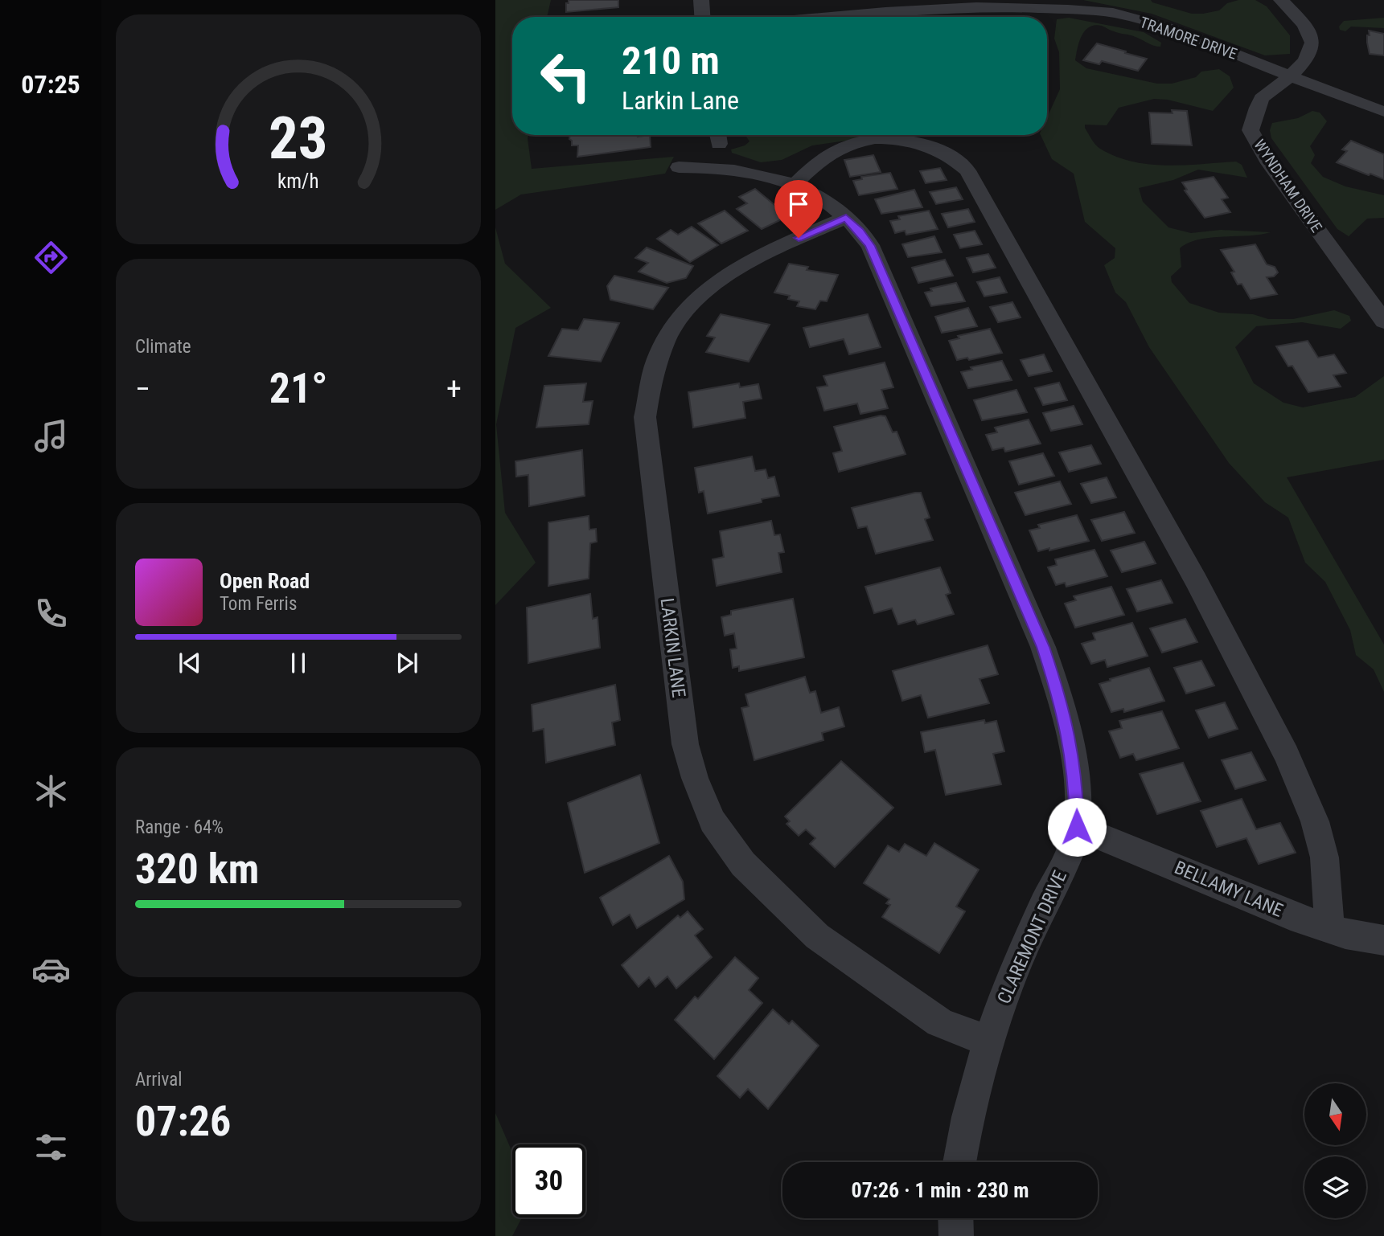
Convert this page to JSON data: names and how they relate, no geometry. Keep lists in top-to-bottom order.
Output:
{
  "streets": {
    "street": [
      "TRAMORE DRIVE",
      "WYNDHAM DRIVE",
      "LARKIN LANE",
      "BELLAMY LANE",
      "CLAREMONT DRIVE"
    ]
  },
  "crossings": [
    ["TRAMORE DRIVE", "WYNDHAM DRIVE"],
    ["LARKIN LANE", "CLAREMONT DRIVE"],
    ["BELLAMY LANE", "CLAREMONT DRIVE"]
  ],
  "north": "bottom",
  "page": {
    "tabs": "07:25",
    "turn": ["210 m", "Larkin Lane"],
    "tile": [
      "Climate",
      ["Range · 64%", "320 km"],
      ["Arrival", "07:26"]
    ],
    "heat": ["−", "21°", "+"],
    "song": ["Open Road", "Tom Ferris"],
    "limit": "30",
    "trip": "07:26 · 1 min · 230 m",
    "gauge": ["23", "km/h"]
  }
}
